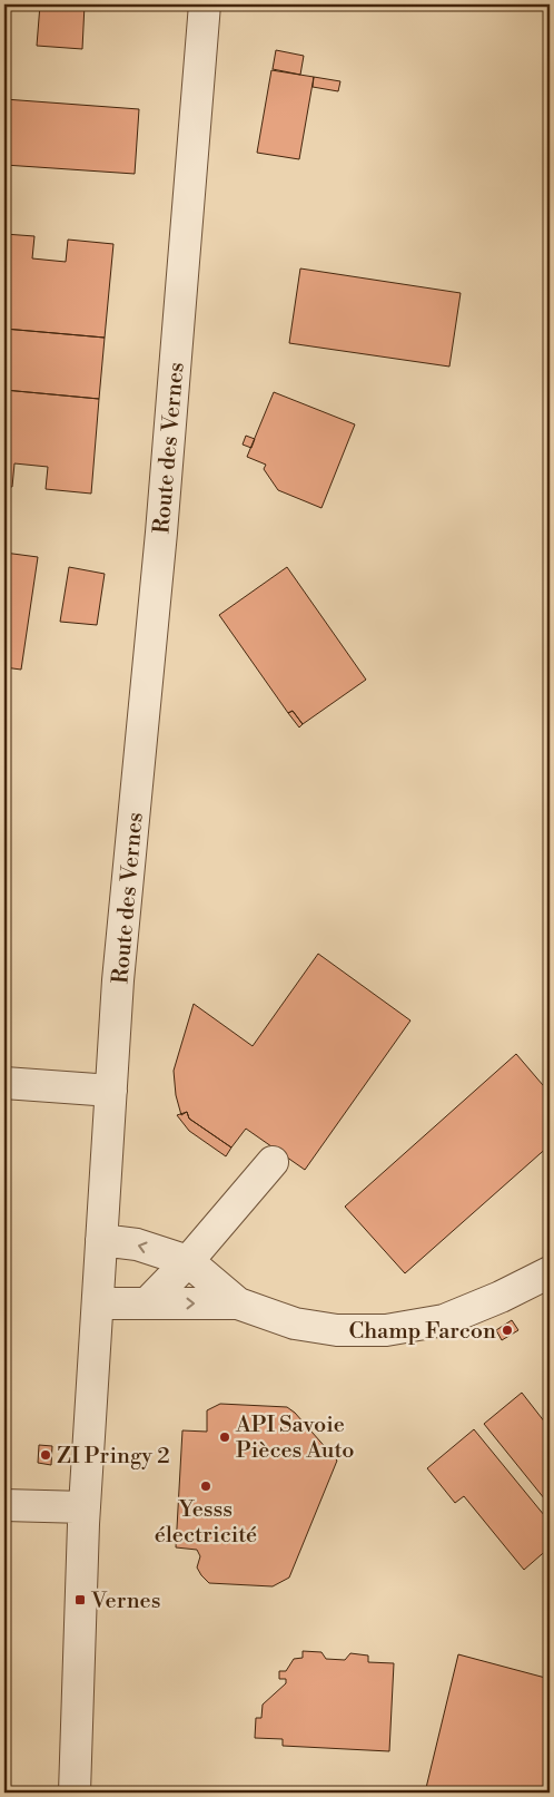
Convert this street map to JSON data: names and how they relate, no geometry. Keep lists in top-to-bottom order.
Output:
{
  "streets": {
    "street": ["Route des Vernes"]
  },
  "places": {
    "other": [
      "Champ Farcon",
      "API Savoie Pièces Auto",
      "ZI Pringy 2",
      "Yesss électricité"
    ],
    "transit": ["Vernes"]
  }
}
